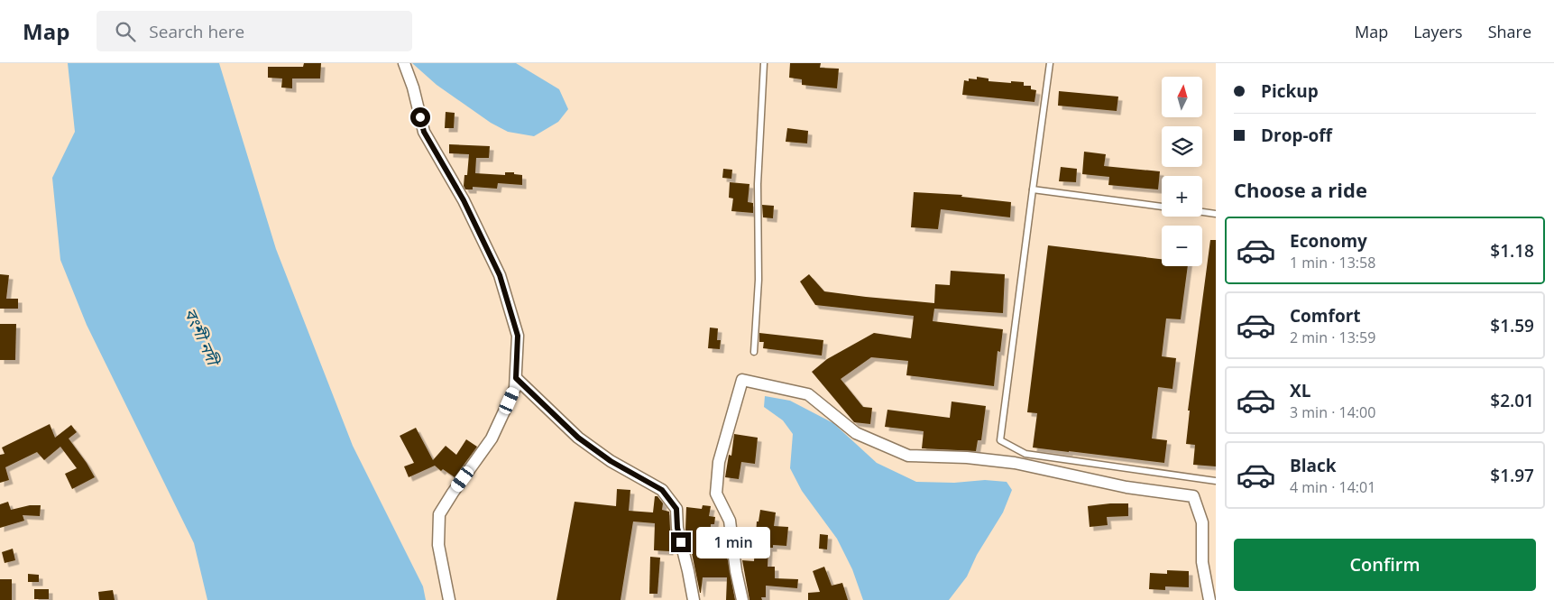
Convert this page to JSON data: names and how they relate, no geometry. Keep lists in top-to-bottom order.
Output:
{
  "water": ["বংশী নদী"],
  "north": "top",
  "page": {
    "header": "Map",
    "search": "Search here",
    "nav": ["Map", "Layers", "Share"],
    "banner": ["Pickup", "Drop-off"],
    "map_buttons": ["+", "−"],
    "heading": "Choose a ride",
    "list": [
      {
        "name": "Economy",
        "note": "1 min · 13:58",
        "value": "$1.18"
      },
      {
        "name": "Comfort",
        "note": "2 min · 13:59",
        "value": "$1.59"
      },
      {
        "name": "XL",
        "note": "3 min · 14:00",
        "value": "$2.01"
      },
      {
        "name": "Black",
        "note": "4 min · 14:01",
        "value": "$1.97"
      }
    ],
    "bubble": "1 min",
    "buttons": "Confirm"
  }
}
